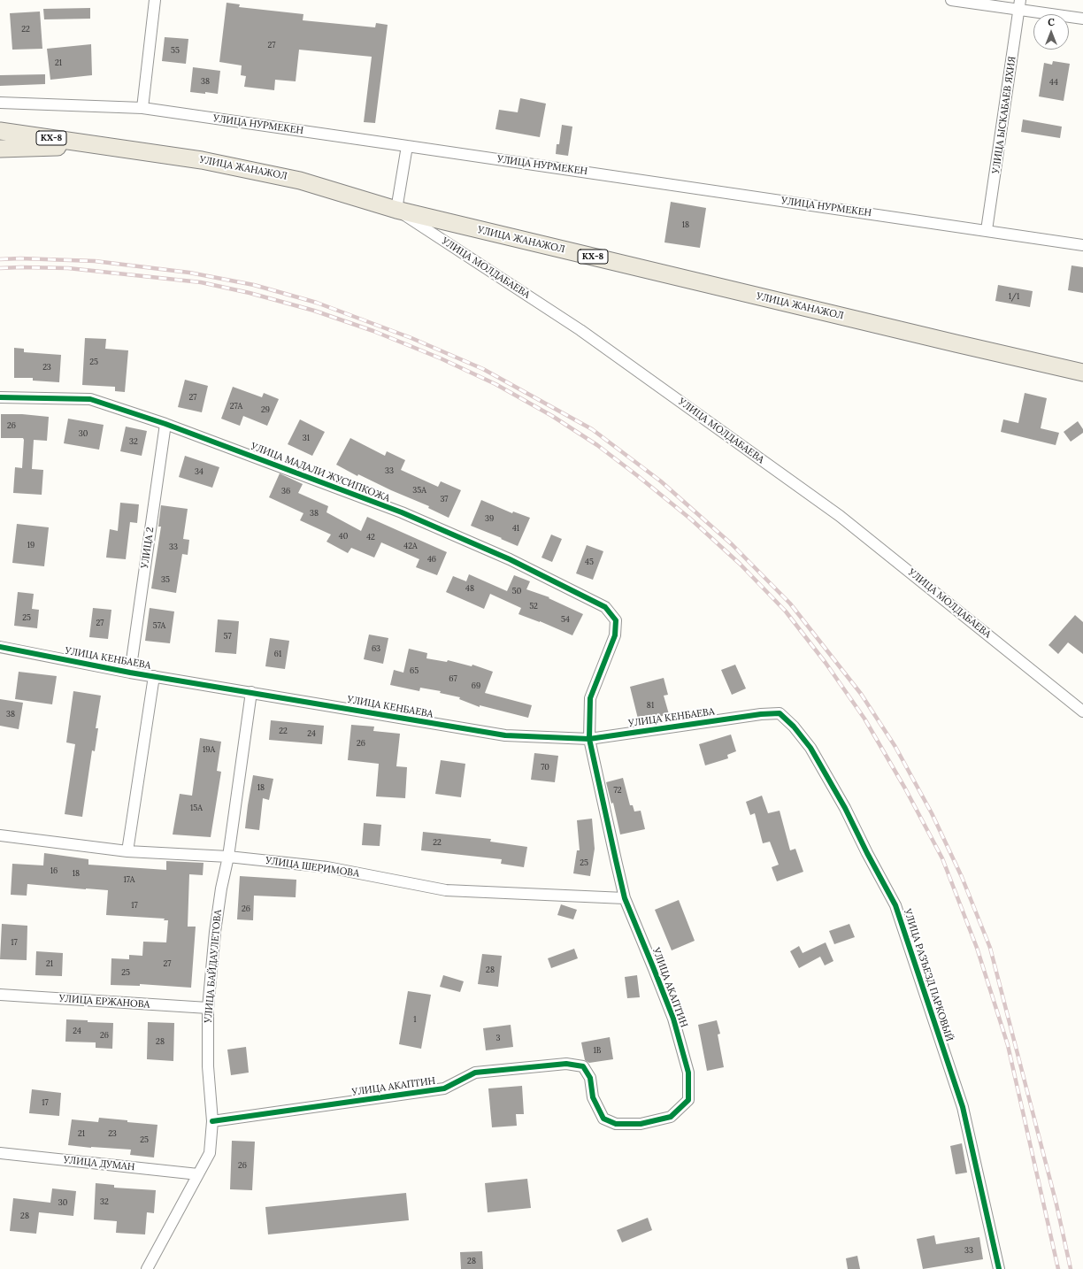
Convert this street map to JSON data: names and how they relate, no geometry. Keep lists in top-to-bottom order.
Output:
{
  "streets": {
    "main road": ["КХ-8", "УЛИЦА ЖАНАЖОЛ"],
    "street": [
      "УЛИЦА ЫСКАБАЕВ ЯХИЯ",
      "УЛИЦА НУРМЕКЕН",
      "УЛИЦА МОЛДАБАЕВА",
      "УЛИЦА МАДАЛИ ЖУСИПКОЖА",
      "УЛИЦА 2",
      "УЛИЦА КЕНБАЕВА",
      "УЛИЦА ШЕРИМОВА",
      "УЛИЦА БАЙДАУЛЕТОВА",
      "УЛИЦА РАЗЪЕЗД ПАРКОВЫЙ",
      "УЛИЦА АКАПТИН",
      "УЛИЦА ЕРЖАНОВА",
      "УЛИЦА ДУМАН"
    ]
  },
  "crossings": [
    ["УЛИЦА ЫСКАБАЕВ ЯХИЯ", "УЛИЦА НУРМЕКЕН"],
    ["КХ-8", "УЛИЦА ЖАНАЖОЛ"],
    ["УЛИЦА ЖАНАЖОЛ", "УЛИЦА МОЛДАБАЕВА"],
    ["УЛИЦА МАДАЛИ ЖУСИПКОЖА", "УЛИЦА 2"],
    ["УЛИЦА МАДАЛИ ЖУСИПКОЖА", "УЛИЦА АКАПТИН"],
    ["УЛИЦА 2", "УЛИЦА КЕНБАЕВА"],
    ["УЛИЦА КЕНБАЕВА", "УЛИЦА БАЙДАУЛЕТОВА"],
    ["УЛИЦА КЕНБАЕВА", "УЛИЦА РАЗЪЕЗД ПАРКОВЫЙ"],
    ["УЛИЦА КЕНБАЕВА", "УЛИЦА АКАПТИН"],
    ["УЛИЦА ШЕРИМОВА", "УЛИЦА БАЙДАУЛЕТОВА"],
    ["УЛИЦА ШЕРИМОВА", "УЛИЦА АКАПТИН"],
    ["УЛИЦА БАЙДАУЛЕТОВА", "УЛИЦА АКАПТИН"],
    ["УЛИЦА БАЙДАУЛЕТОВА", "УЛИЦА ЕРЖАНОВА"],
    ["УЛИЦА БАЙДАУЛЕТОВА", "УЛИЦА ДУМАН"]
  ],
  "house_numbers": [
    "22",
    "27",
    "55",
    "21",
    "38",
    "44",
    "18",
    "1/1",
    "25",
    "23",
    "27",
    "27А",
    "29",
    "26",
    "30",
    "31",
    "32",
    "33",
    "34",
    "35А",
    "36",
    "37",
    "38",
    "39",
    "41",
    "40",
    "42",
    "19",
    "42А",
    "33",
    "46",
    "45",
    "35",
    "48",
    "50",
    "52",
    "25",
    "54",
    "27",
    "57А",
    "57",
    "63",
    "61",
    "65",
    "67",
    "69",
    "81",
    "38",
    "22",
    "24",
    "26",
    "19А",
    "70",
    "18",
    "72",
    "15А",
    "22",
    "25",
    "16",
    "18",
    "17А",
    "17",
    "26",
    "17",
    "21",
    "27",
    "28",
    "25",
    "1",
    "24",
    "26",
    "3",
    "28",
    "1В",
    "17",
    "21",
    "23",
    "25",
    "26",
    "32",
    "30",
    "28",
    "33",
    "28"
  ],
  "north": "top"
}
